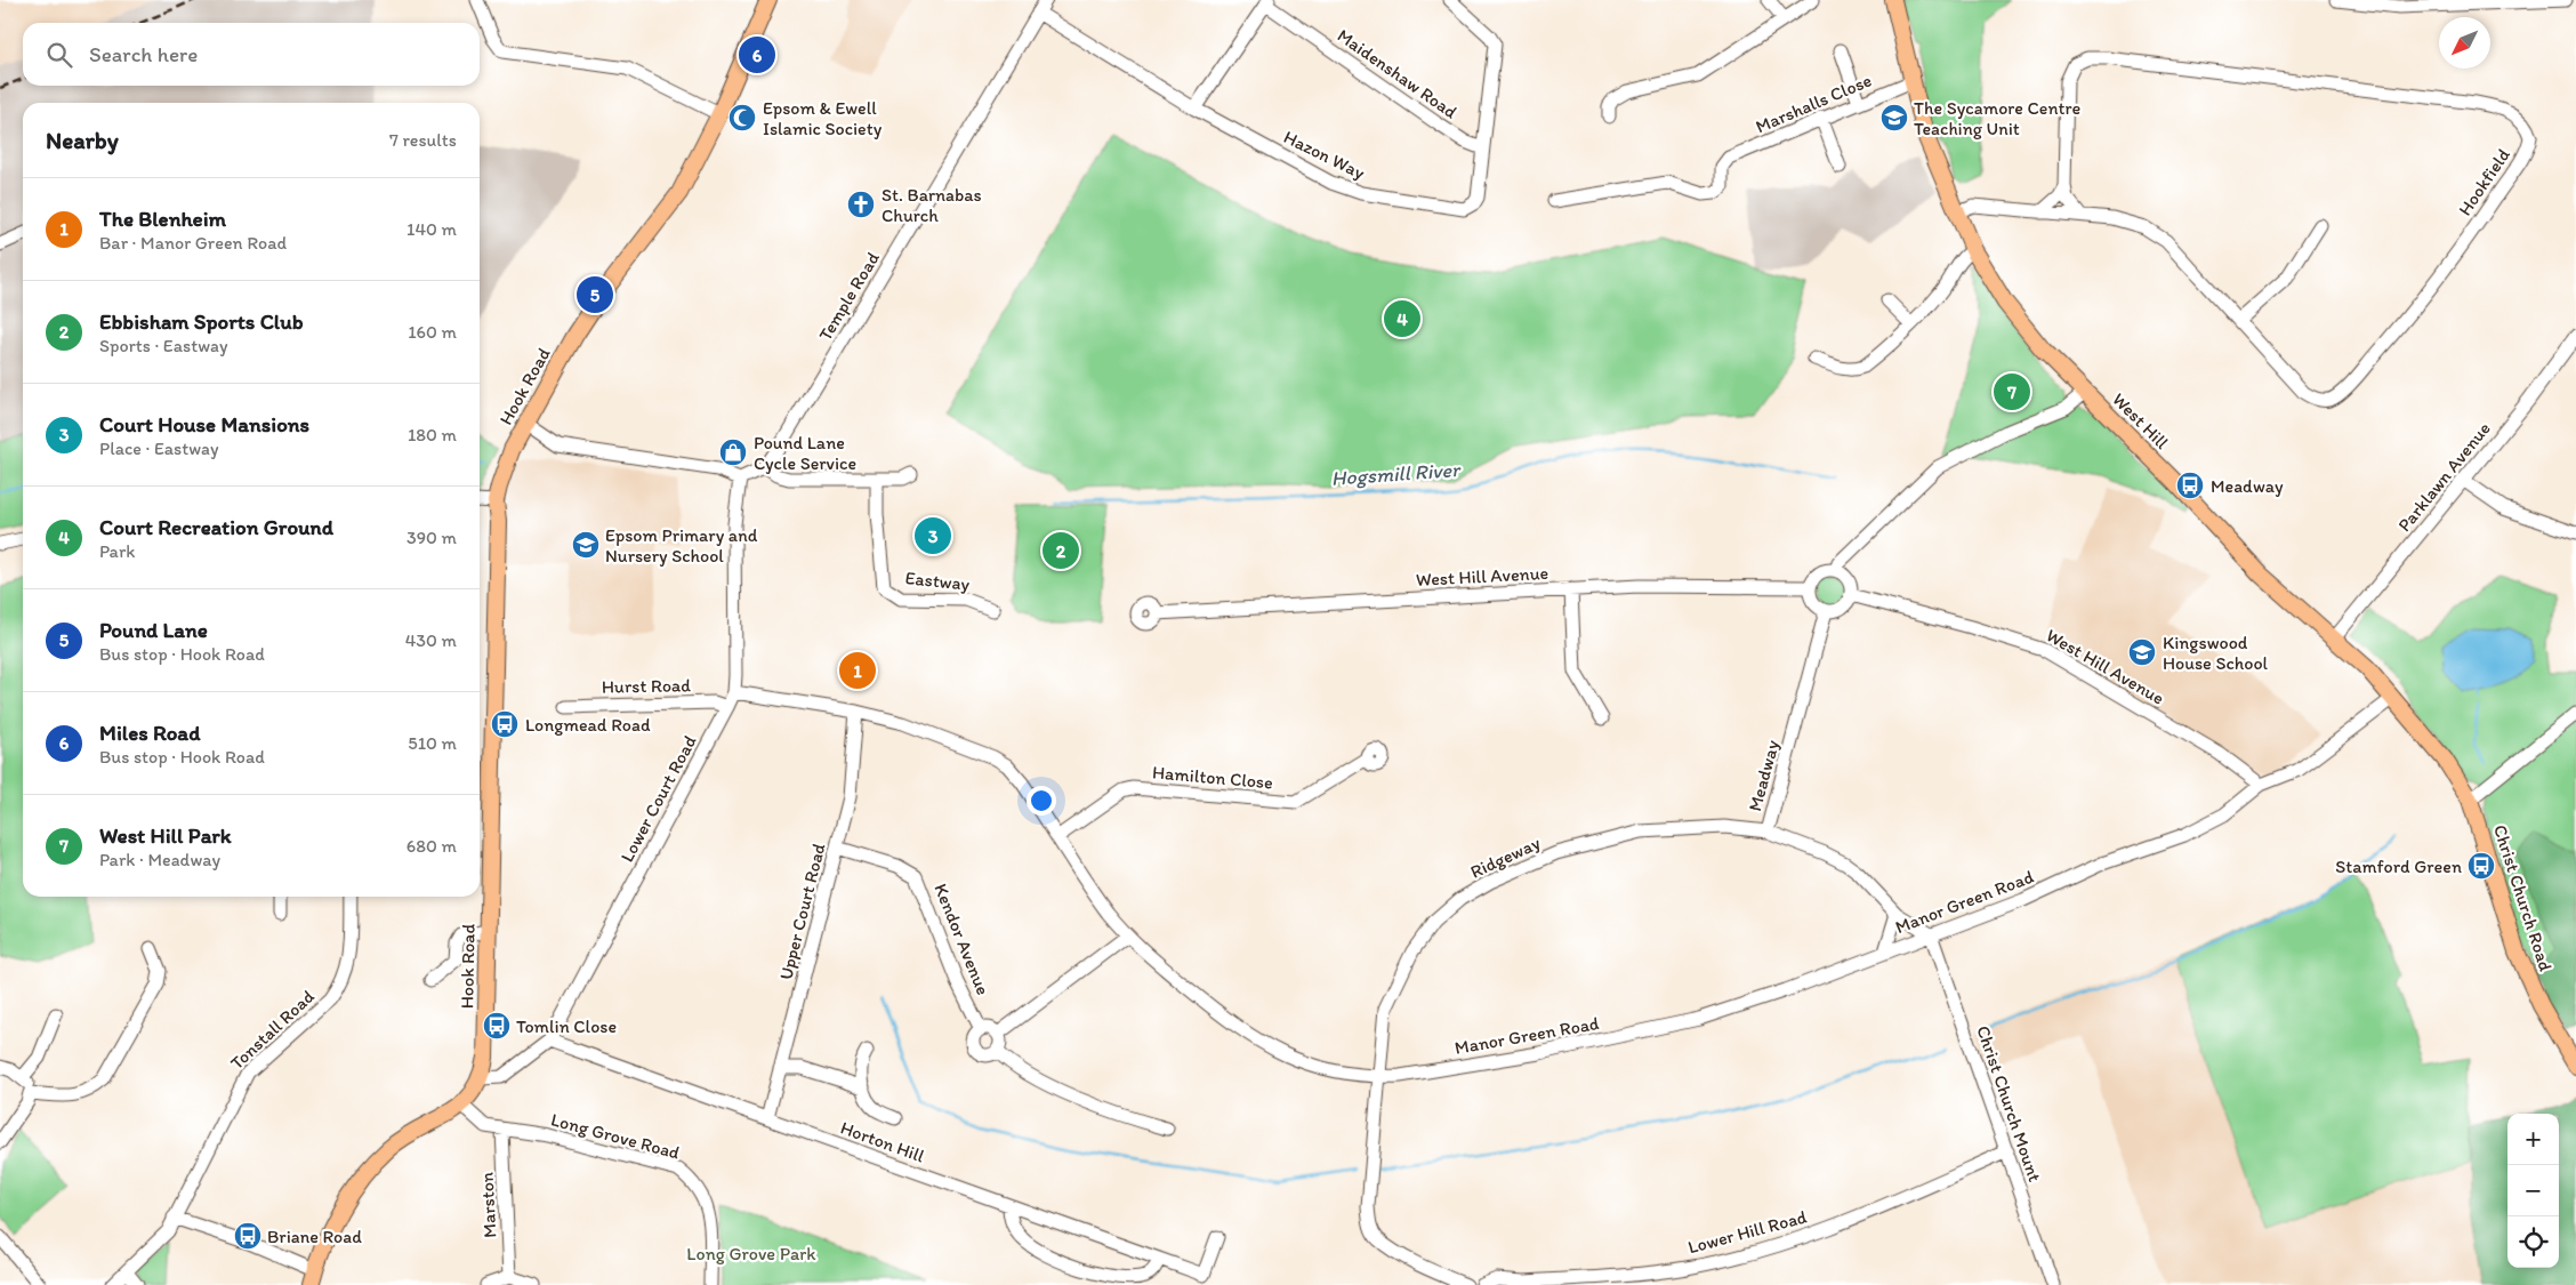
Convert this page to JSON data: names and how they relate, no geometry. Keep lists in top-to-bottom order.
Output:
{
  "streets": {
    "main road": ["Hook Road", "West Hill", "Christ Church Road"],
    "street": [
      "Maidenshaw Road",
      "Marshalls Close",
      "Hazon Way",
      "Hookfield",
      "Temple Road",
      "Parklawn Avenue",
      "West Hill Avenue",
      "Eastway",
      "Hurst Road",
      "Meadway",
      "Hamilton Close",
      "Lower Court Road",
      "Ridgeway",
      "Manor Green Road",
      "Upper Court Road",
      "Kendor Avenue",
      "Tonstall Road",
      "Christ Church Mount",
      "Long Grove Road",
      "Horton Hill",
      "Marston",
      "Lower Hill Road"
    ]
  },
  "crossings": [
    ["Maidenshaw Road", "Hazon Way"],
    ["Marshalls Close", "West Hill"],
    ["Hazon Way", "Temple Road"],
    ["Hookfield", "West Hill"],
    ["Hook Road", "Lower Court Road"],
    ["West Hill", "Parklawn Avenue"],
    ["West Hill", "Christ Church Road"],
    ["West Hill", "Manor Green Road"],
    ["West Hill Avenue", "Meadway"],
    ["West Hill Avenue", "Manor Green Road"],
    ["Hurst Road", "Lower Court Road"],
    ["Meadway", "Ridgeway"],
    ["Meadway", "Manor Green Road"],
    ["Meadway", "Christ Church Mount"],
    ["Hamilton Close", "Manor Green Road"],
    ["Lower Court Road", "Manor Green Road"],
    ["Lower Court Road", "Horton Hill"],
    ["Ridgeway", "Manor Green Road"],
    ["Manor Green Road", "Upper Court Road"],
    ["Manor Green Road", "Christ Church Mount"],
    ["Upper Court Road", "Kendor Avenue"],
    ["Upper Court Road", "Horton Hill"],
    ["Christ Church Mount", "Lower Hill Road"],
    ["Long Grove Road", "Marston"]
  ],
  "water": ["Hogsmill River"],
  "parks": ["Long Grove Park"],
  "places": {
    "mosque": ["Epsom & Ewell Islamic Society"],
    "school or university": ["The Sycamore Centre Teaching Unit", "Epsom Primary and Nursery School", "Kingswood House School"],
    "church": ["St. Barnabas Church"],
    "shop": ["Pound Lane Cycle Service"],
    "bus stop": [
      "Meadway",
      "Longmead Road",
      "Stamford Green",
      "Tomlin Close",
      "Briane Road"
    ]
  },
  "north": "bottom left",
  "page": {
    "search": "Search here",
    "pins": [
      "6",
      "5",
      "4",
      "7",
      "3",
      "2",
      "1"
    ],
    "heading": ["Nearby", "7 results"],
    "list": [
      {
        "mark": "1",
        "name": "The Blenheim",
        "note": "Bar · Manor Green Road",
        "value": "140 m"
      },
      {
        "mark": "2",
        "name": "Ebbisham Sports Club",
        "note": "Sports · Eastway",
        "value": "160 m"
      },
      {
        "mark": "3",
        "name": "Court House Mansions",
        "note": "Place · Eastway",
        "value": "180 m"
      },
      {
        "mark": "4",
        "name": "Court Recreation Ground",
        "note": "Park",
        "value": "390 m"
      },
      {
        "mark": "5",
        "name": "Pound Lane",
        "note": "Bus stop · Hook Road",
        "value": "430 m"
      },
      {
        "mark": "6",
        "name": "Miles Road",
        "note": "Bus stop · Hook Road",
        "value": "510 m"
      },
      {
        "mark": "7",
        "name": "West Hill Park",
        "note": "Park · Meadway",
        "value": "680 m"
      }
    ],
    "map_buttons": ["+", "−"]
  }
}
